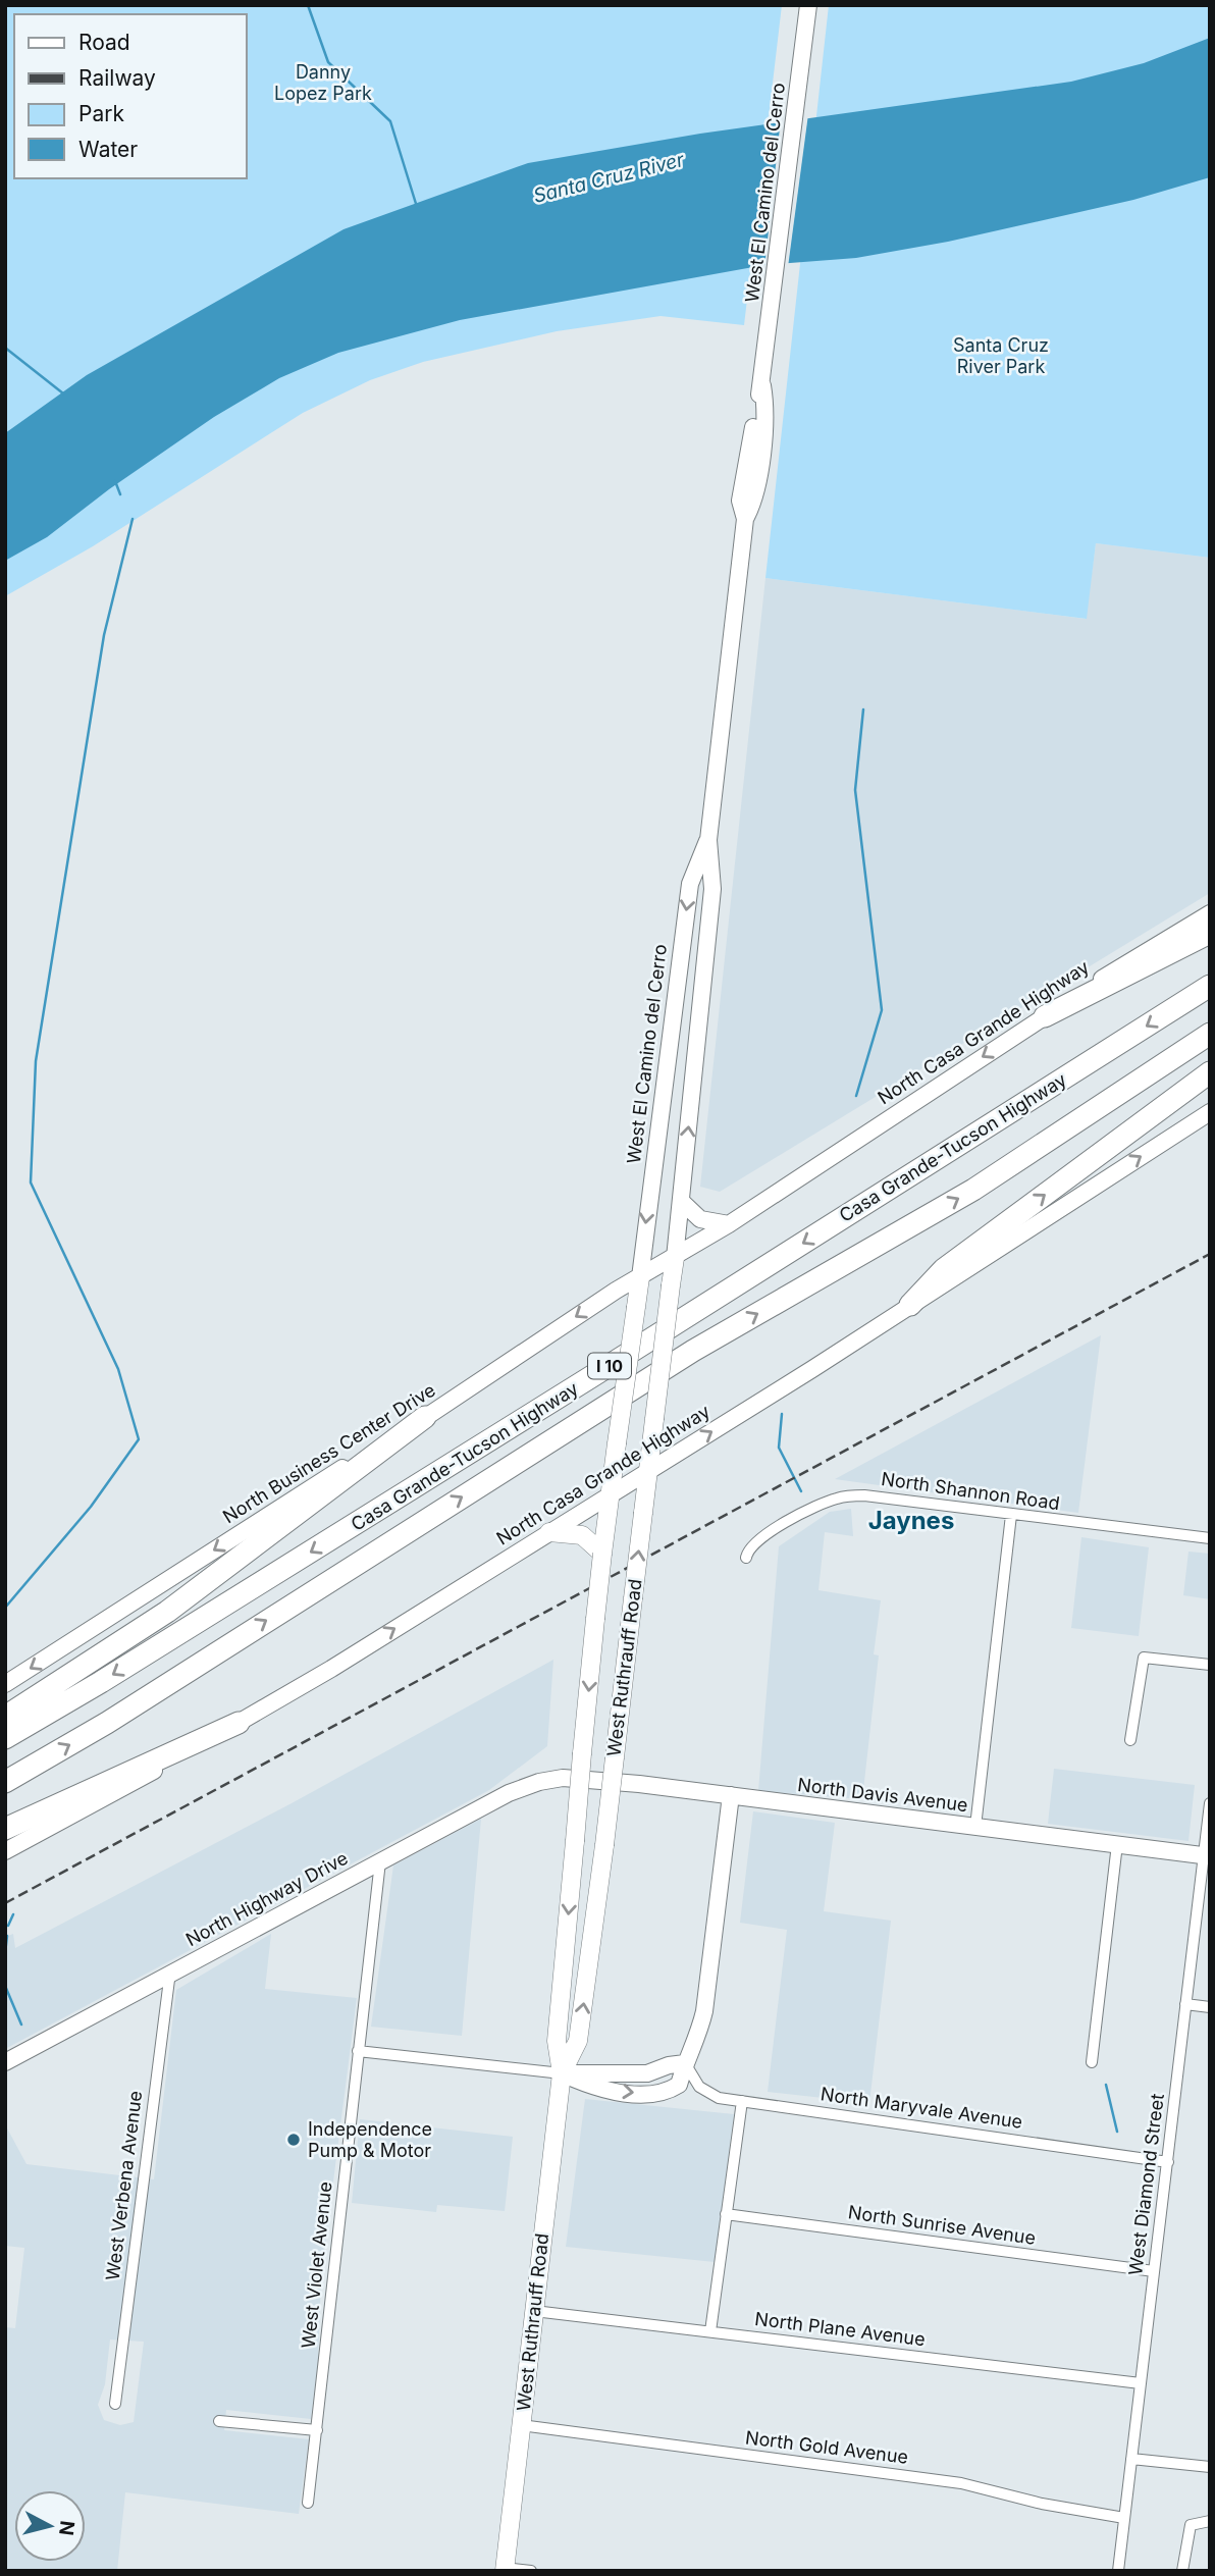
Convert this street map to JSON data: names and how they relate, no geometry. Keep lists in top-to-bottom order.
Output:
{
  "streets": {
    "highway": ["Casa Grande-Tucson Highway", "I 10"],
    "main road": [
      "West El Camino del Cerro",
      "North Casa Grande Highway",
      "North Business Center Drive",
      "West Ruthrauff Road",
      "North Davis Avenue",
      "North Highway Drive"
    ],
    "street": [
      "North Shannon Road",
      "North Maryvale Avenue",
      "West Diamond Street",
      "West Verbena Avenue",
      "North Sunrise Avenue",
      "West Violet Avenue",
      "North Plane Avenue",
      "North Gold Avenue"
    ]
  },
  "crossings": [
    ["West El Camino del Cerro", "North Casa Grande Highway"],
    ["West El Camino del Cerro", "North Business Center Drive"],
    ["West El Camino del Cerro", "West Ruthrauff Road"],
    ["North Casa Grande Highway", "North Business Center Drive"],
    ["North Casa Grande Highway", "West Ruthrauff Road"],
    ["North Business Center Drive", "West Ruthrauff Road"],
    ["West Ruthrauff Road", "North Plane Avenue"],
    ["West Ruthrauff Road", "North Gold Avenue"],
    ["North Davis Avenue", "North Highway Drive"],
    ["North Davis Avenue", "West Diamond Street"],
    ["North Highway Drive", "West Verbena Avenue"],
    ["North Highway Drive", "West Violet Avenue"],
    ["North Maryvale Avenue", "West Diamond Street"],
    ["West Diamond Street", "North Sunrise Avenue"],
    ["West Diamond Street", "North Plane Avenue"],
    ["West Diamond Street", "North Gold Avenue"]
  ],
  "one_way": ["North Business Center Drive"],
  "districts": ["Jaynes"],
  "water": ["Santa Cruz River"],
  "parks": ["Danny Lopez Park", "Santa Cruz River Park"],
  "places": ["Independence Pump & Motor"],
  "legend": [
    "Road",
    "Railway",
    "Park",
    "Water"
  ],
  "north": "right"
}
